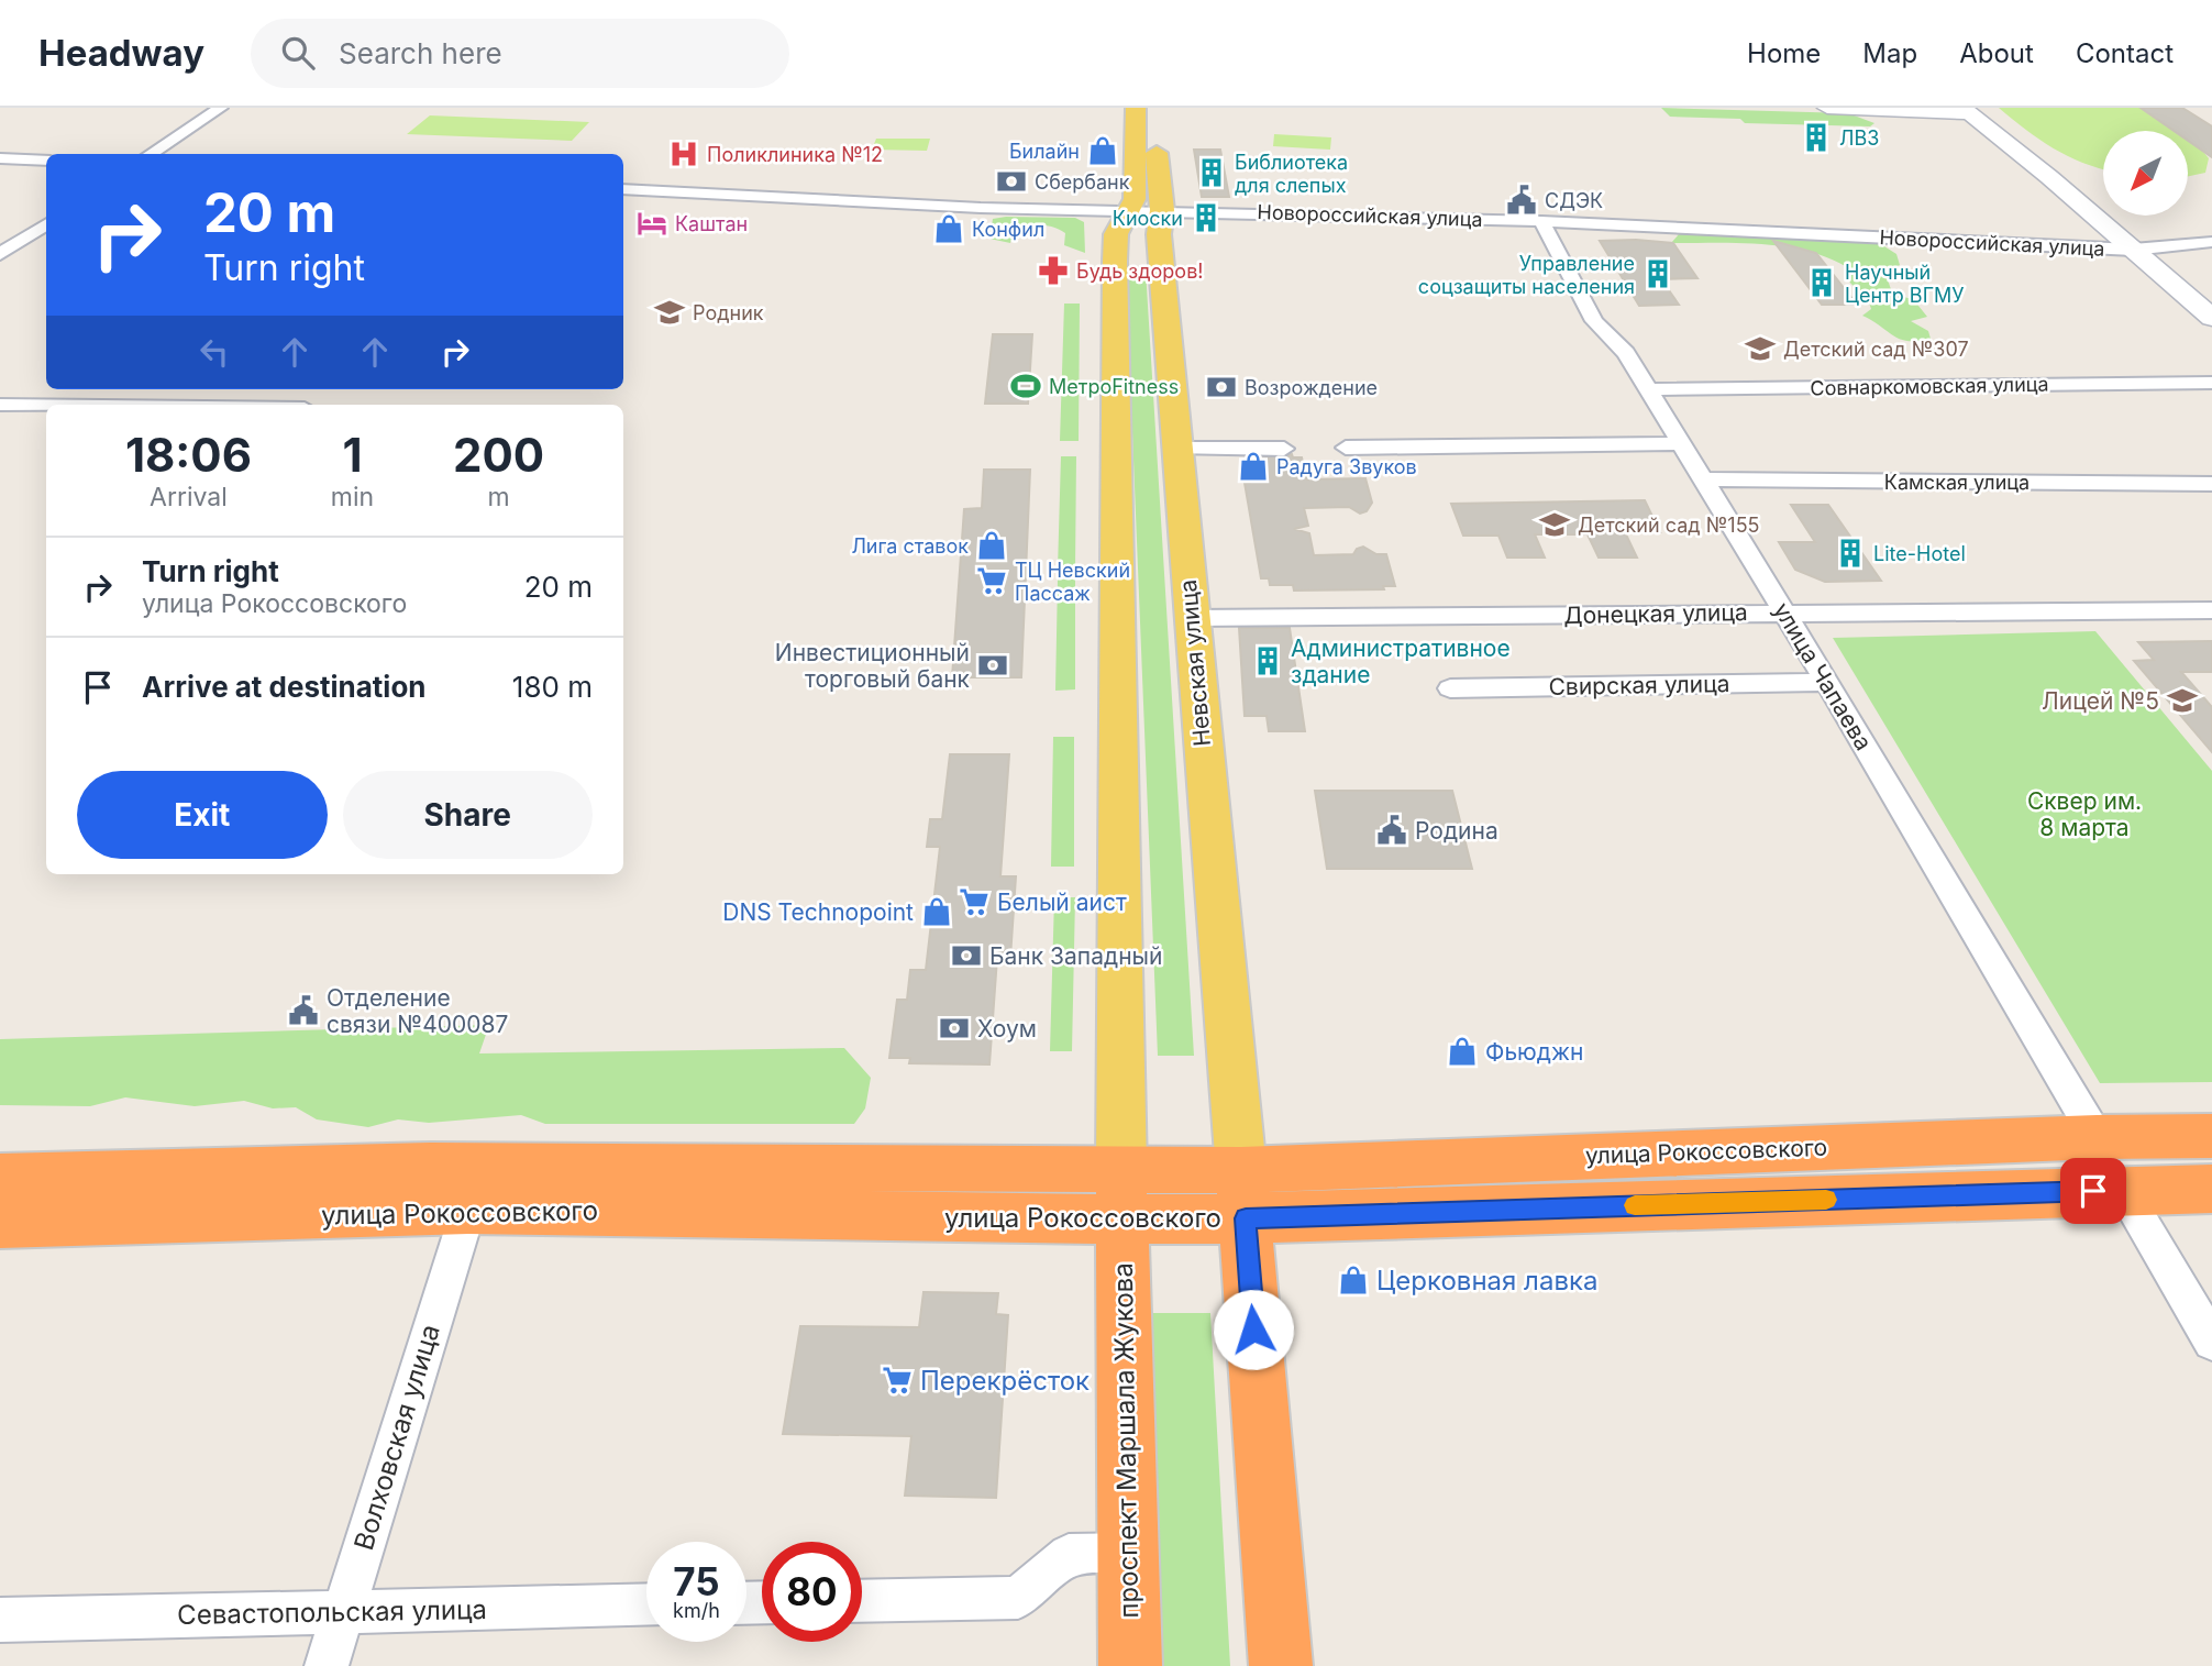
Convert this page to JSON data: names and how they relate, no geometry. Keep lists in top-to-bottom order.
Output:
{
  "streets": {
    "highway": ["улица Рокоссовского", "проспект Маршала Жукова"],
    "main road": ["Невская улица"],
    "street": [
      "Новороссийская улица",
      "Совнаркомовская улица",
      "Камская улица",
      "Донецкая улица",
      "улица Чапаева",
      "Свирская улица",
      "Волховская улица",
      "Севастопольская улица"
    ]
  },
  "crossings": [
    ["Новороссийская улица", "Невская улица"],
    ["Новороссийская улица", "улица Чапаева"],
    ["Совнаркомовская улица", "улица Чапаева"],
    ["Камская улица", "улица Чапаева"],
    ["Донецкая улица", "Невская улица"],
    ["Донецкая улица", "улица Чапаева"],
    ["Невская улица", "улица Рокоссовского"],
    ["Невская улица", "проспект Маршала Жукова"],
    ["улица Чапаева", "Свирская улица"],
    ["улица Чапаева", "улица Рокоссовского"],
    ["улица Рокоссовского", "Волховская улица"],
    ["улица Рокоссовского", "проспект Маршала Жукова"],
    ["Волховская улица", "Севастопольская улица"]
  ],
  "parks": ["Сквер им. 8 марта"],
  "places": {
    "building": [
      "ЛВЗ",
      "Библиотека для слепых",
      "Киоски",
      "Управление соцзащиты населения",
      "Научный Центр ВГМУ",
      "Lite-Hotel",
      "Административное здание"
    ],
    "shop": [
      "Билайн",
      "Конфил",
      "Радуга Звуков",
      "Лига ставок",
      "DNS Technopoint",
      "Фьюджн",
      "Церковная лавка"
    ],
    "hospital": ["Поликлиника №12"],
    "bank": [
      "Сбербанк",
      "Возрождение",
      "Инвестиционный торговый банк",
      "Банк Западный",
      "Хоум"
    ],
    "public building": ["СДЭК", "Родина", "Отделение связи №400087"],
    "hotel": ["Каштан"],
    "pharmacy": ["Будь здоров!"],
    "school or university": [
      "Родник",
      "Детский сад №307",
      "Детский сад №155",
      "Лицей №5"
    ],
    "sports": ["МетроFitness"],
    "supermarket": ["ТЦ Невский Пассаж", "Белый аист", "Перекрёсток"]
  },
  "north": "bottom left",
  "page": {
    "header": "Headway",
    "search": "Search here",
    "nav": [
      "Home",
      "Map",
      "About",
      "Contact"
    ],
    "turn": ["20 m", "Turn right"],
    "eta": [
      "18:06",
      "Arrival",
      "1",
      "min",
      "200",
      "m"
    ],
    "list": [
      {
        "name": "Turn right",
        "note": "улица Рокоссовского",
        "value": "20 m"
      },
      {
        "name": "Arrive at destination",
        "value": "180 m"
      }
    ],
    "buttons": ["Exit", "Share"],
    "speed": "75 km/h",
    "limit": "80"
  }
}
